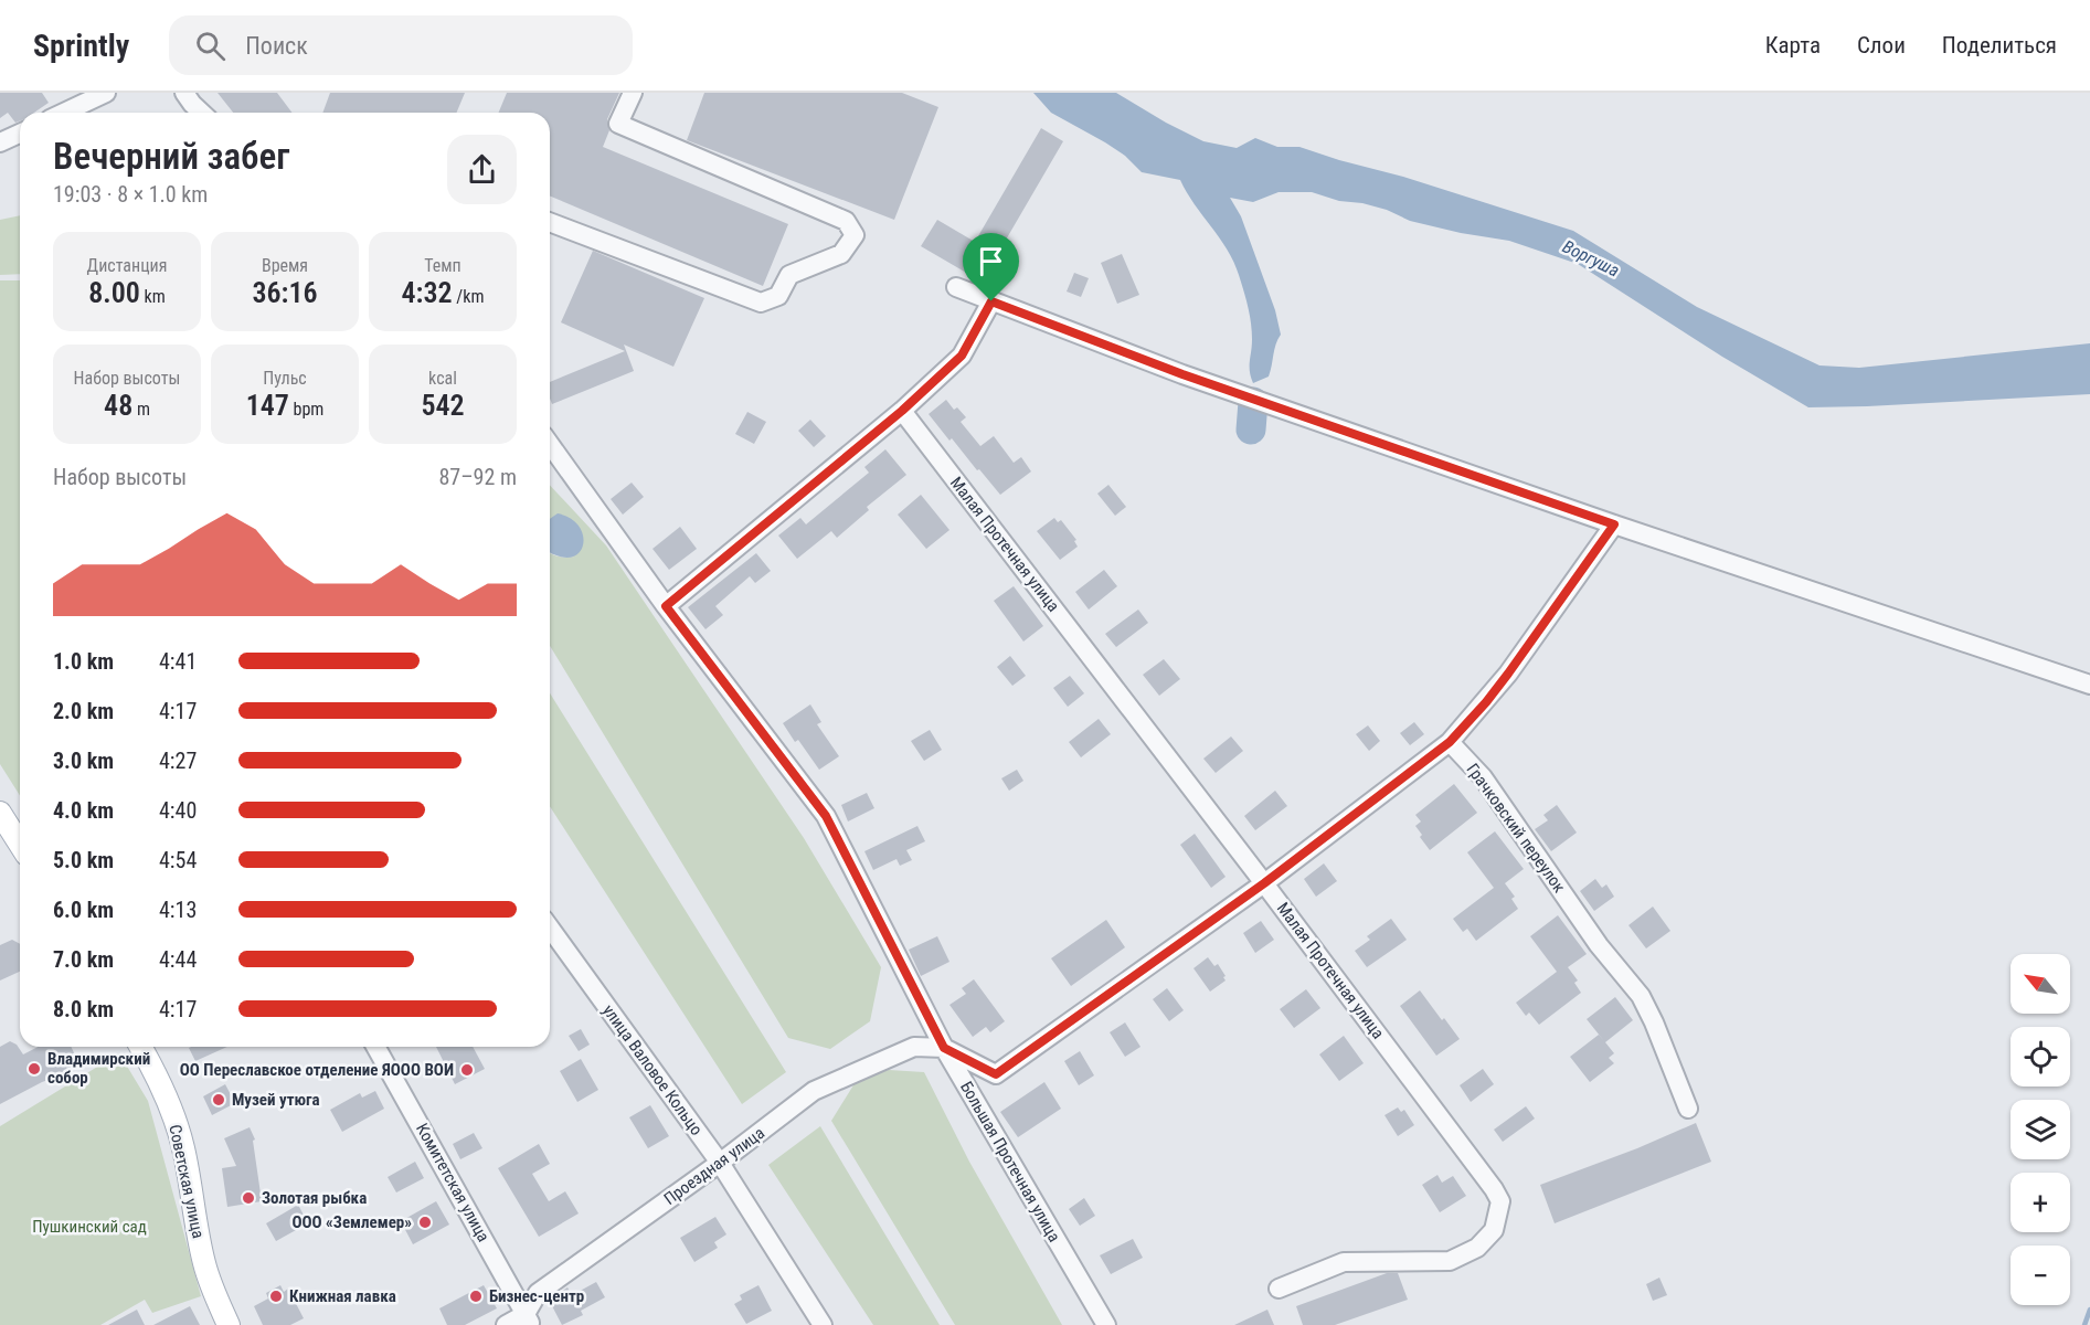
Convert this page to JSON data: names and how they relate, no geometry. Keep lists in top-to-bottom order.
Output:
{
  "streets": {
    "main road": ["Советская улица"],
    "street": [
      "Малая Протечная улица",
      "Грачковский переулок",
      "улица Валовое Кольцо",
      "Большая Протечная улица",
      "Проездная улица",
      "Комитетская улица"
    ]
  },
  "crossings": [
    ["улица Валовое Кольцо", "Проездная улица"],
    ["Большая Протечная улица", "Проездная улица"],
    ["Проездная улица", "Комитетская улица"]
  ],
  "water": ["Воргуша"],
  "parks": ["Пушкинский сад"],
  "places": [
    "Владимирский собор",
    "ОО Переславское отделение ЯООО ВОИ",
    "Музей утюга",
    "Золотая рыбка",
    "ООО «Землемер»",
    "Книжная лавка",
    "Бизнес-центр"
  ],
  "north": "top left",
  "page": {
    "header": "Sprintly",
    "search": "Поиск",
    "nav": ["Карта", "Слои", "Поделиться"],
    "heading": ["Вечерний забег", "19:03 · 8 × 1.0 km"],
    "stats": [
      ["Дистанция", "8.00 km"],
      ["Время", "36:16"],
      ["Темп", "4:32 /km"],
      ["Набор высоты", "48 m"],
      ["Пульс", "147 bpm"],
      ["kcal", "542"]
    ],
    "chart": ["Набор высоты", "87–92 m"],
    "list": [
      {
        "name": "1.0 km",
        "note": "4:41"
      },
      {
        "name": "2.0 km",
        "note": "4:17"
      },
      {
        "name": "3.0 km",
        "note": "4:27"
      },
      {
        "name": "4.0 km",
        "note": "4:40"
      },
      {
        "name": "5.0 km",
        "note": "4:54"
      },
      {
        "name": "6.0 km",
        "note": "4:13"
      },
      {
        "name": "7.0 km",
        "note": "4:44"
      },
      {
        "name": "8.0 km",
        "note": "4:17"
      }
    ],
    "map_buttons": ["+", "−"]
  }
}
